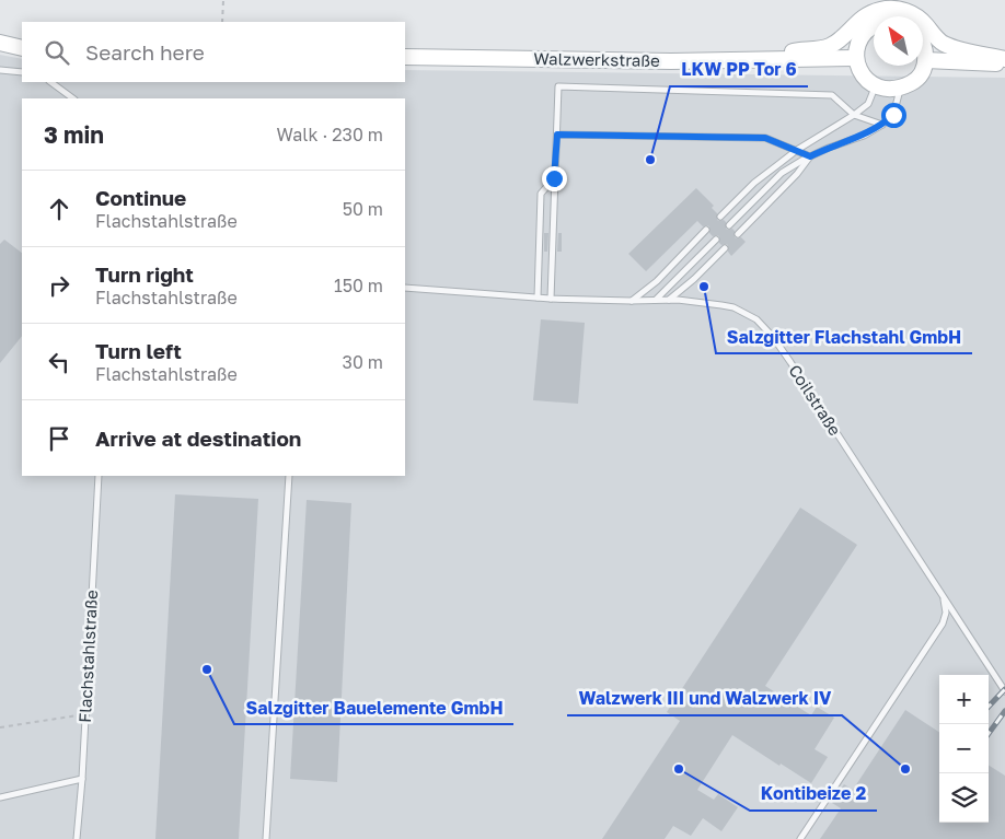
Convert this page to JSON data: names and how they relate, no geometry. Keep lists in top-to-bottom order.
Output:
{
  "streets": {
    "street": ["Walzwerkstraße"],
    "lane": ["Coilstraße", "Flachstahlstraße"]
  },
  "places": [
    "LKW PP Tor 6",
    "Salzgitter Flachstahl GmbH",
    "Salzgitter Bauelemente GmbH",
    "Kontibeize 2",
    "Walzwerk III und Walzwerk IV"
  ],
  "north": "top left",
  "page": {
    "search": "Search here",
    "heading": ["3 min", "Walk · 230 m"],
    "list": [
      ["Continue", "Flachstahlstraße", "50 m"],
      ["Turn right", "Flachstahlstraße", "150 m"],
      ["Turn left", "Flachstahlstraße", "30 m"],
      "Arrive at destination"
    ],
    "map_buttons": ["+", "−"]
  }
}
